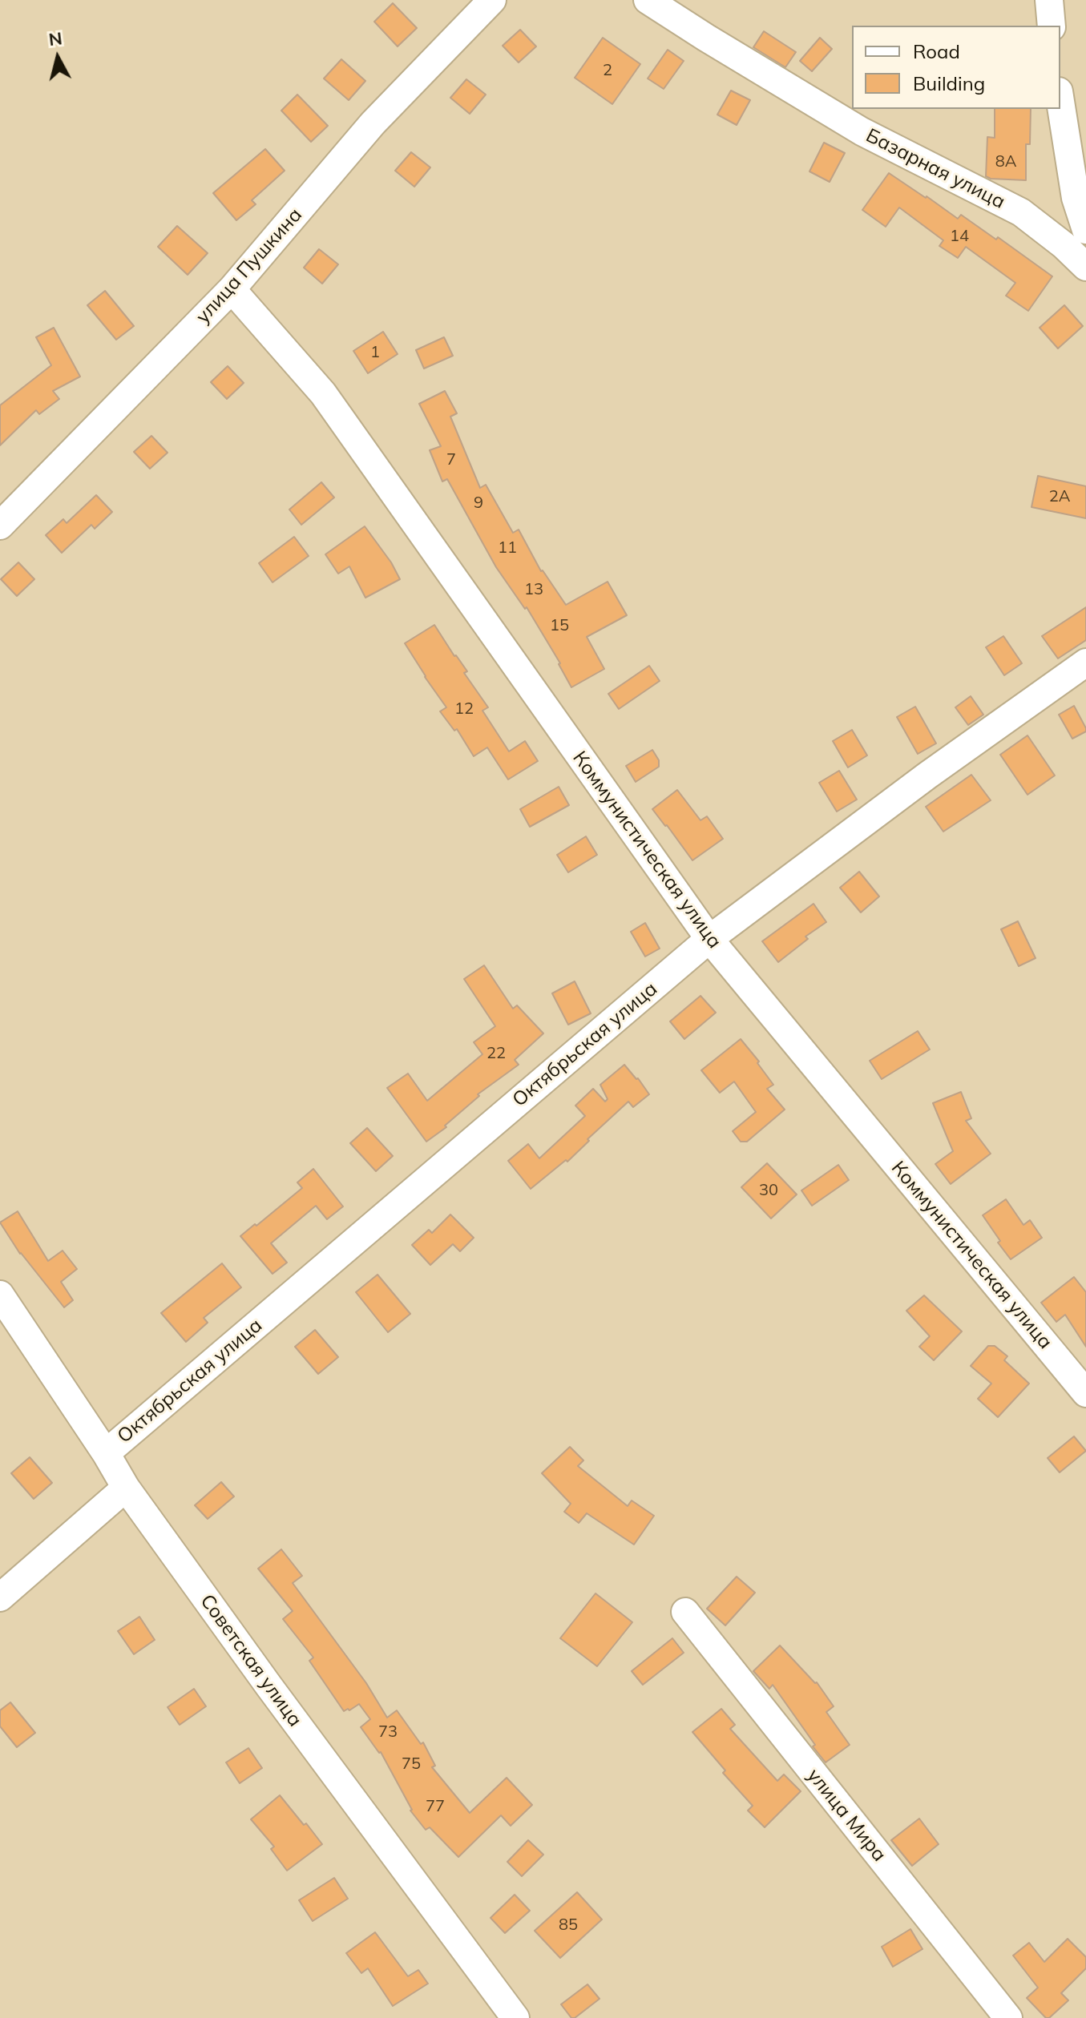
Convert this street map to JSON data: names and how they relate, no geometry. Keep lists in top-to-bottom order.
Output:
{
  "streets": {
    "street": [
      "Базарная улица",
      "улица Пушкина",
      "Коммунистическая улица",
      "Октябрьская улица",
      "Советская улица",
      "улица Мира"
    ]
  },
  "crossings": [
    ["улица Пушкина", "Коммунистическая улица"],
    ["Коммунистическая улица", "Октябрьская улица"],
    ["Октябрьская улица", "Советская улица"]
  ],
  "house_numbers": [
    "2",
    "8А",
    "14",
    "1",
    "7",
    "2А",
    "9",
    "11",
    "13",
    "15",
    "12",
    "22",
    "30",
    "73",
    "75",
    "77",
    "85"
  ],
  "legend": ["Road", "Building"],
  "north": "top"
}
